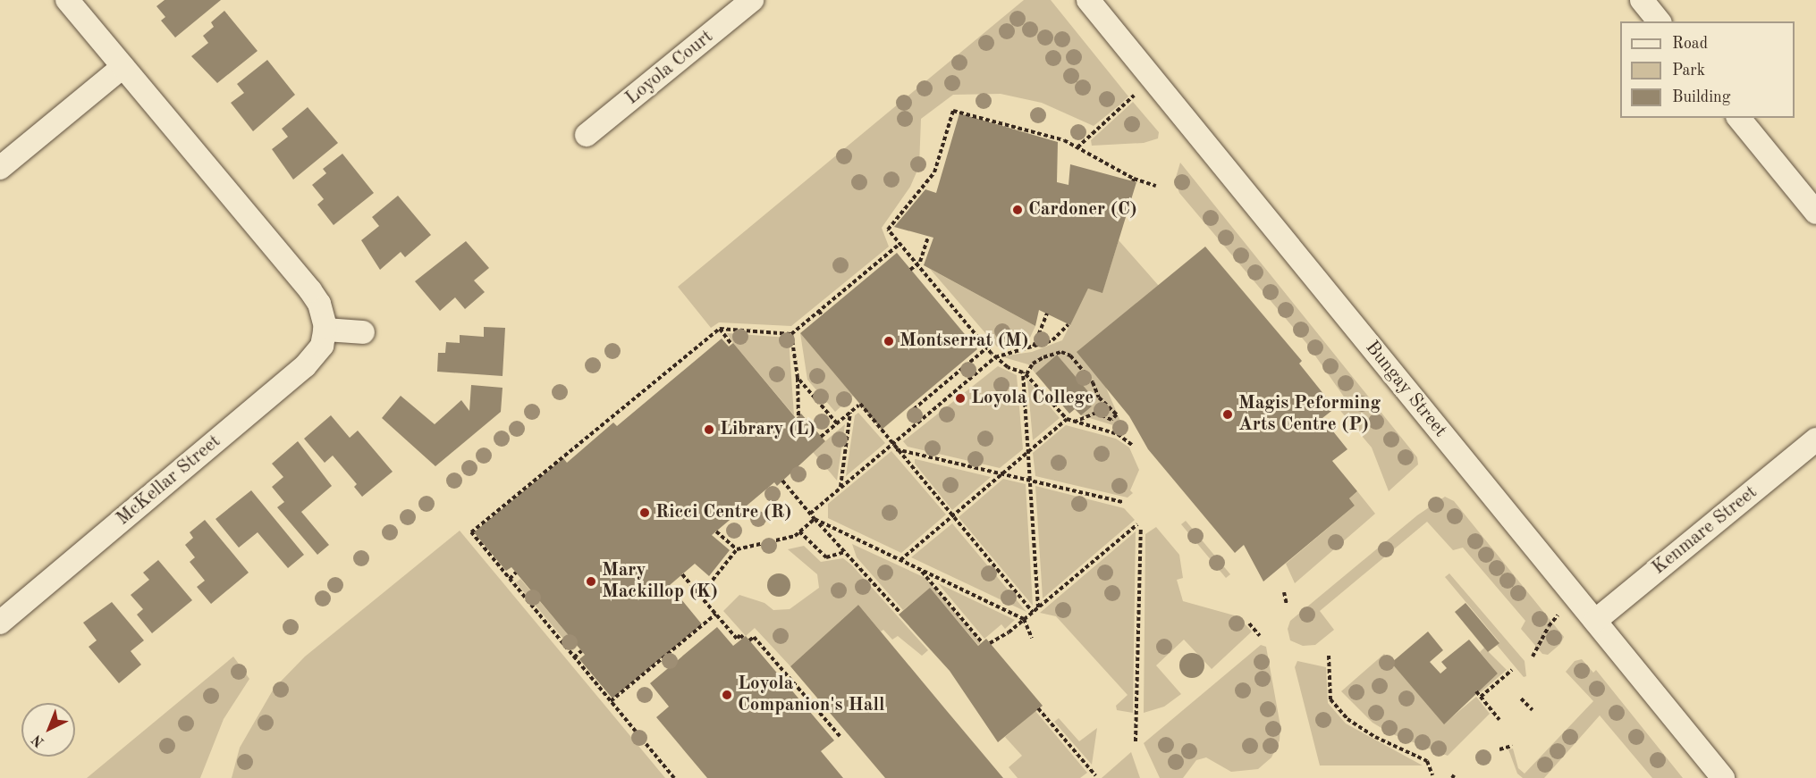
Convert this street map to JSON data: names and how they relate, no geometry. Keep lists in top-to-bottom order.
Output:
{
  "streets": {
    "street": [
      "Loyola Court",
      "Bungay Street",
      "McKellar Street",
      "Kenmare Street"
    ]
  },
  "crossings": [
    ["Bungay Street", "Kenmare Street"]
  ],
  "places": [
    "Cardoner (C)",
    "Montserrat (M)",
    "Loyola College",
    "Magis Peforming Arts Centre (P)",
    "Library (L)",
    "Ricci Centre (R)",
    "Mary Mackillop (K)",
    "Loyola Companion's Hall"
  ],
  "legend": ["Road", "Park", "Building"],
  "north": "bottom left"
}
